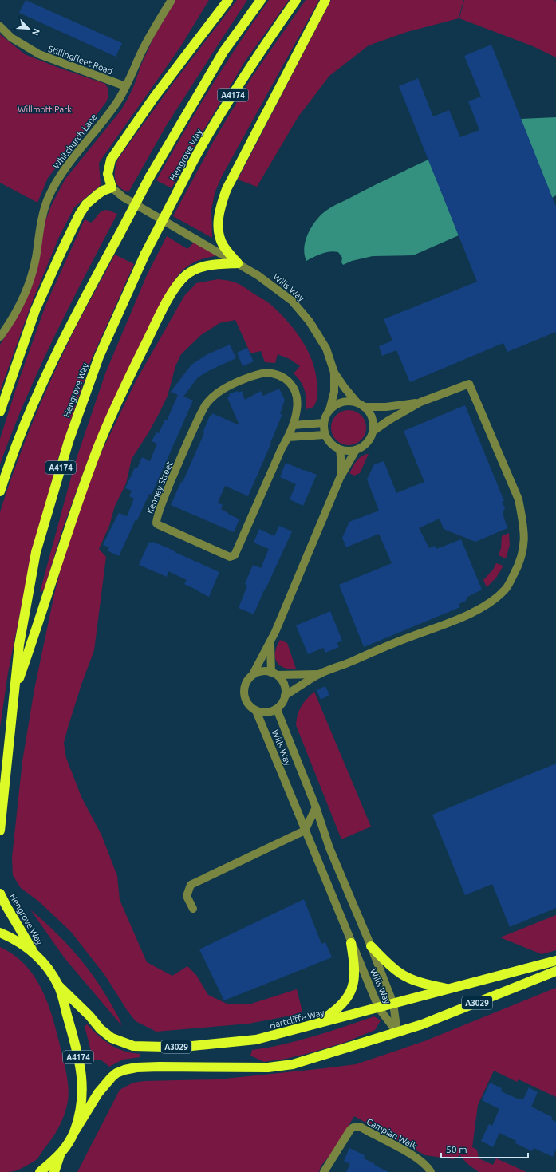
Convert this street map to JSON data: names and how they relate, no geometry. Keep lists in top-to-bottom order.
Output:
{
  "streets": {
    "highway": [
      "A4174",
      "Hengrove Way",
      "A3029",
      "Hartcliffe Way"
    ],
    "street": [
      "Stillingfleet Road",
      "Whitchurch Lane",
      "Wills Way",
      "Kenney Street",
      "Campian Walk"
    ]
  },
  "crossings": [
    ["Stillingfleet Road", "Whitchurch Lane"],
    ["A4174", "Hengrove Way"],
    ["A4174", "A3029"],
    ["A4174", "Hartcliffe Way"],
    ["Wills Way", "A3029"],
    ["Wills Way", "Hartcliffe Way"]
  ],
  "parks": ["Willmott Park"],
  "scale_bar": "50 m",
  "north": "bottom right"
}
